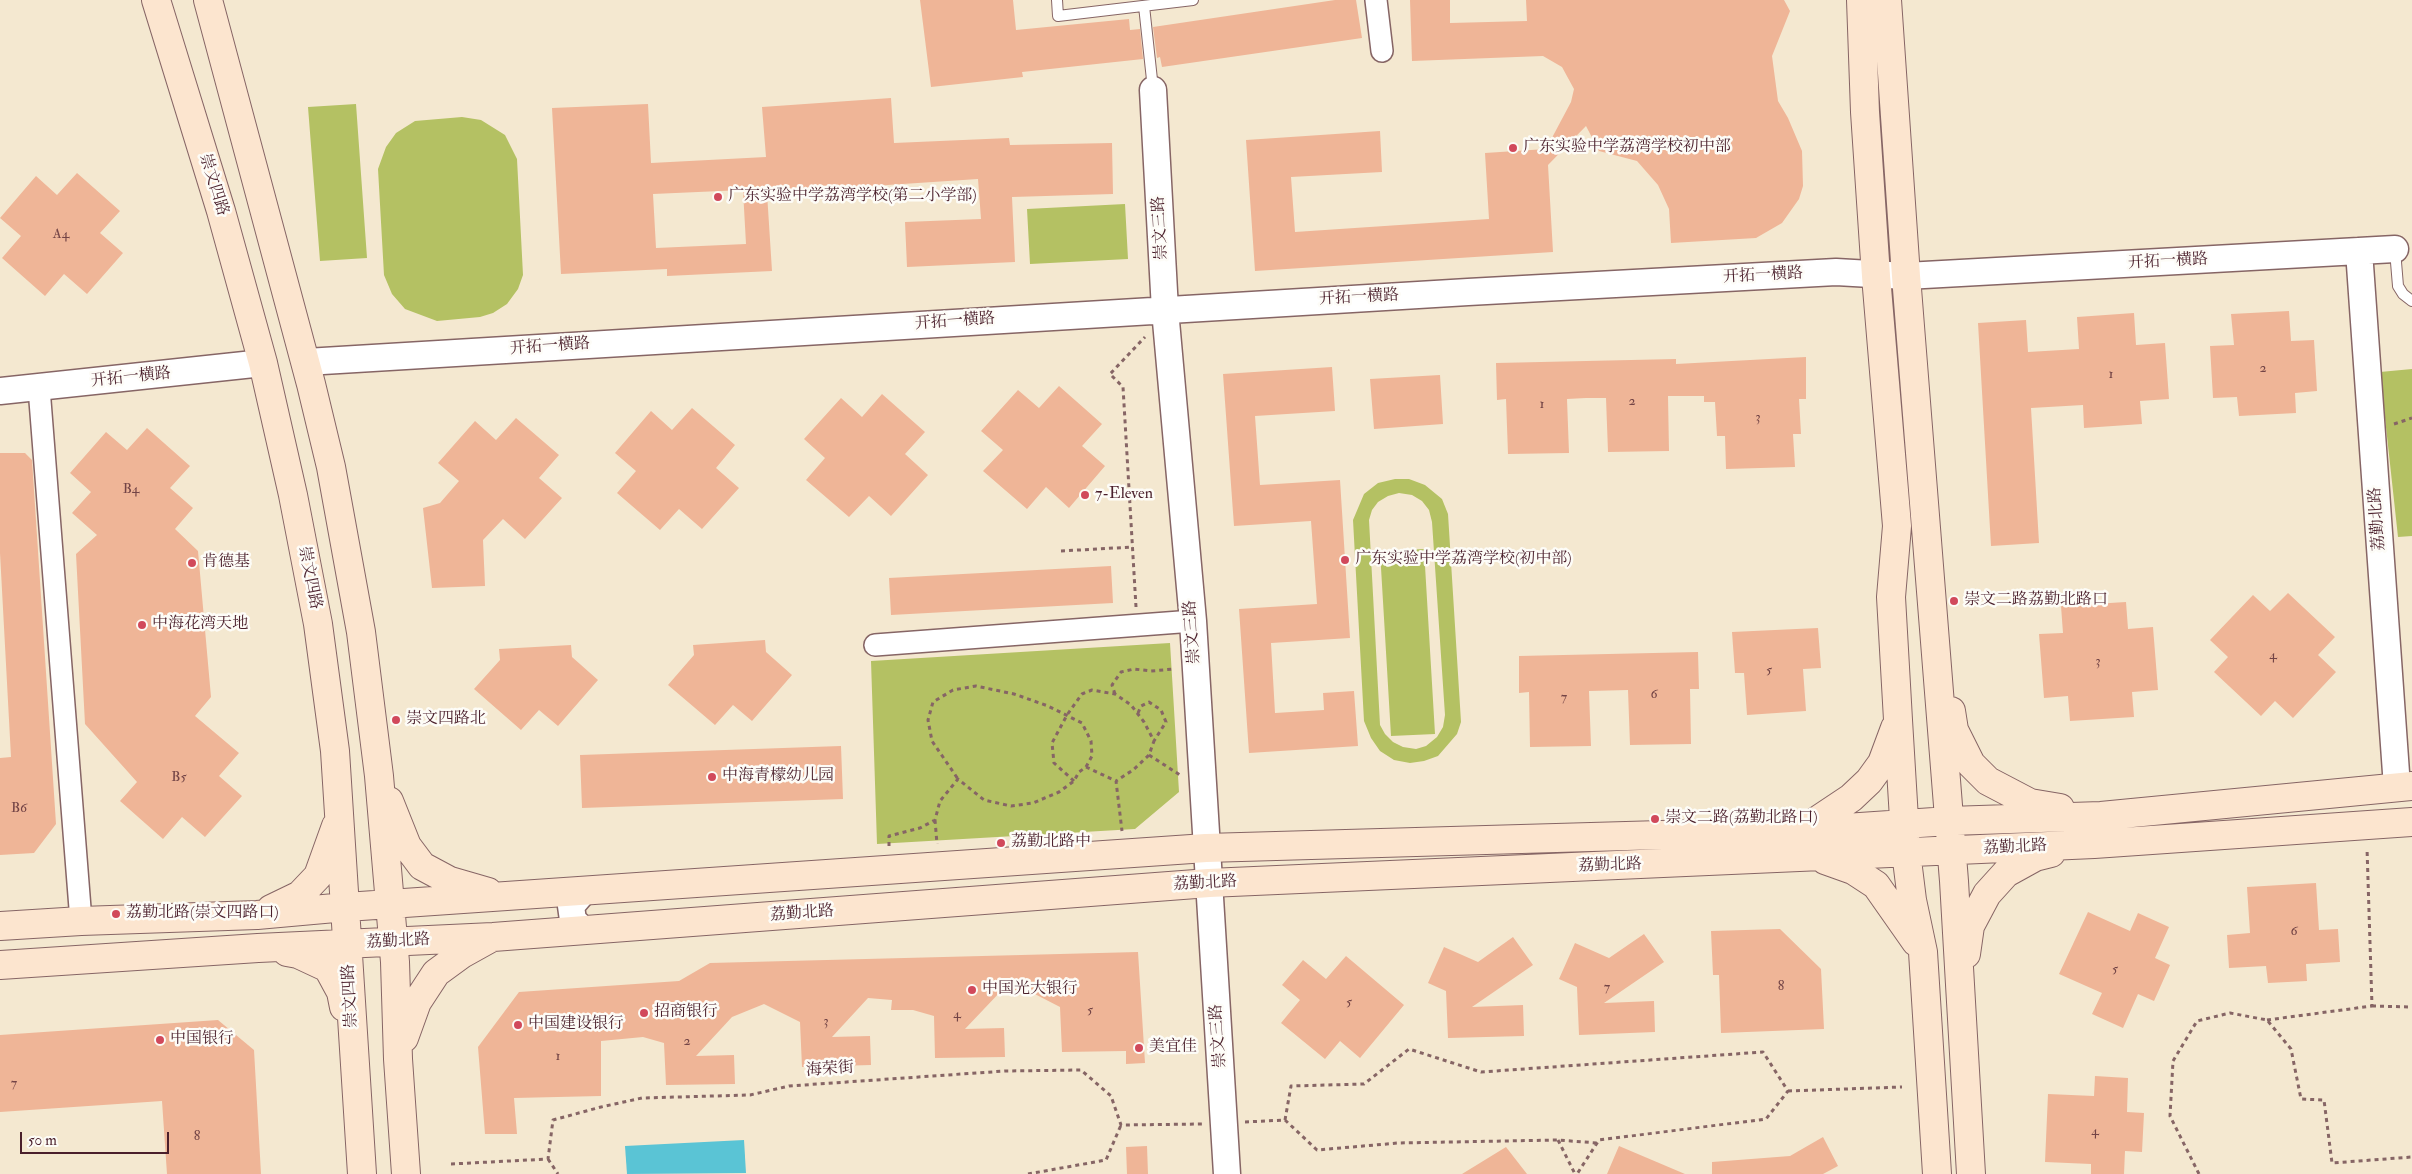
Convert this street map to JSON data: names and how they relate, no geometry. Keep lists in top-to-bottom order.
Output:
{
  "streets": {
    "main road": ["崇文四路", "荔勤北路"],
    "street": ["崇文三路", "开拓一横路"],
    "path": ["海荣街"]
  },
  "crossings": [
    ["崇文四路", "开拓一横路"],
    ["崇文四路", "荔勤北路"],
    ["崇文三路", "开拓一横路"],
    ["崇文三路", "荔勤北路"],
    ["开拓一横路", "荔勤北路"]
  ],
  "places": [
    "广东实验中学荔湾学校初中部",
    "广东实验中学荔湾学校(第二小学部)",
    "7-Eleven",
    "广东实验中学荔湾学校(初中部)",
    "肯德基",
    "崇文二路荔勤北路口",
    "中海花湾天地",
    "崇文四路北",
    "中海青檬幼儿园",
    "崇文二路(荔勤北路口)",
    "荔勤北路中",
    "荔勤北路(崇文四路口)",
    "中国光大银行",
    "招商银行",
    "中国建设银行",
    "中国银行",
    "美宜佳"
  ],
  "house_numbers": [
    "A4",
    "2",
    "1",
    "2",
    "1",
    "3",
    "B4",
    "4",
    "3",
    "5",
    "6",
    "7",
    "B5",
    "B6",
    "6",
    "5",
    "8",
    "7",
    "5",
    "5",
    "4",
    "3",
    "2",
    "1",
    "7",
    "4",
    "8"
  ],
  "scale_bar": "50 m"
}
